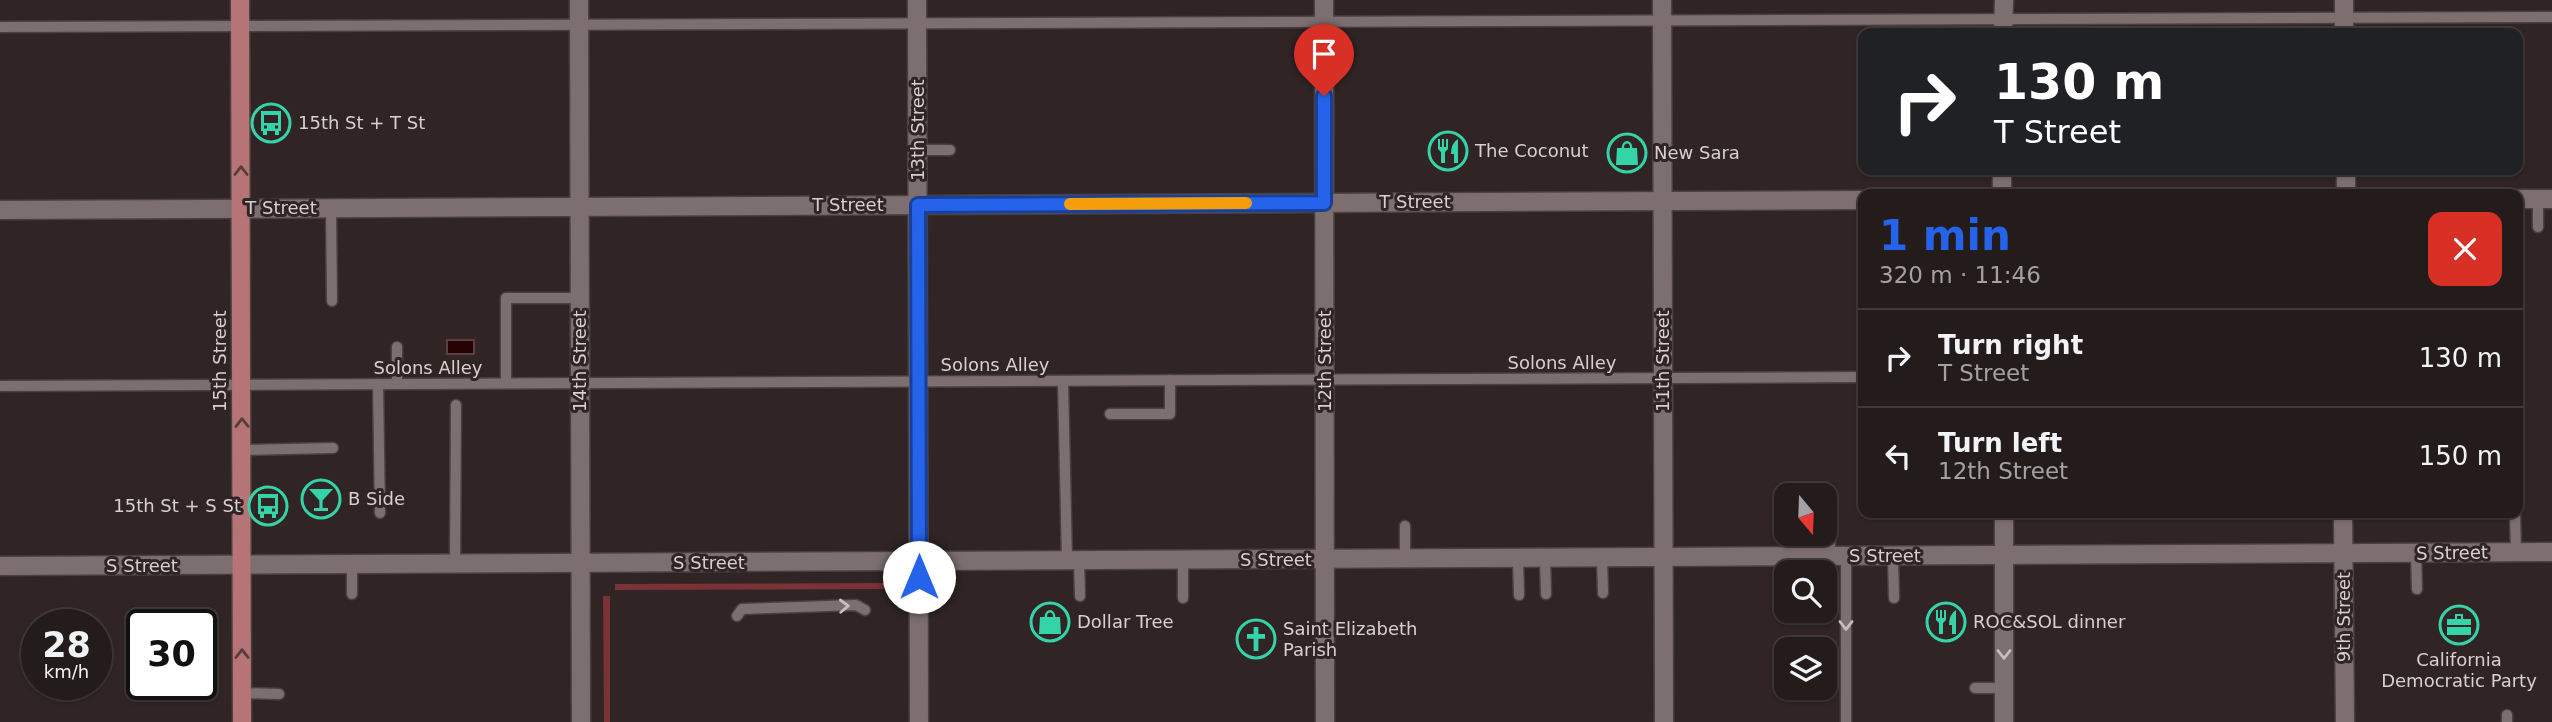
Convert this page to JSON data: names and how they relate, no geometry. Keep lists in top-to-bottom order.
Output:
{
  "streets": {
    "main road": ["15th Street"],
    "street": [
      "13th Street",
      "T Street",
      "14th Street",
      "12th Street",
      "11th Street",
      "S Street",
      "9th Street"
    ],
    "lane": ["Solons Alley"]
  },
  "crossings": [
    ["13th Street", "T Street"],
    ["13th Street", "Solons Alley"],
    ["13th Street", "S Street"],
    ["T Street", "15th Street"],
    ["T Street", "14th Street"],
    ["T Street", "12th Street"],
    ["T Street", "11th Street"],
    ["15th Street", "Solons Alley"],
    ["15th Street", "S Street"],
    ["14th Street", "Solons Alley"],
    ["14th Street", "S Street"],
    ["12th Street", "Solons Alley"],
    ["12th Street", "S Street"],
    ["11th Street", "Solons Alley"],
    ["11th Street", "S Street"],
    ["S Street", "9th Street"]
  ],
  "one_way": ["15th Street"],
  "places": {
    "bus stop": ["15th St + T St", "15th St + S St"],
    "restaurant": ["The Coconut", "ROC&SOL dinner"],
    "shop": ["New Sara", "Dollar Tree"],
    "bar": ["B Side"],
    "office": ["California Democratic Party"],
    "church": ["Saint Elizabeth Parish"]
  },
  "north": "bottom",
  "page": {
    "turn": ["130 m", "T Street"],
    "heading": ["1 min", "320 m · 11:46"],
    "list": [
      {
        "name": "Turn right",
        "note": "T Street",
        "value": "130 m"
      },
      {
        "name": "Turn left",
        "note": "12th Street",
        "value": "150 m"
      }
    ],
    "speed": "28 km/h",
    "limit": "30"
  }
}
